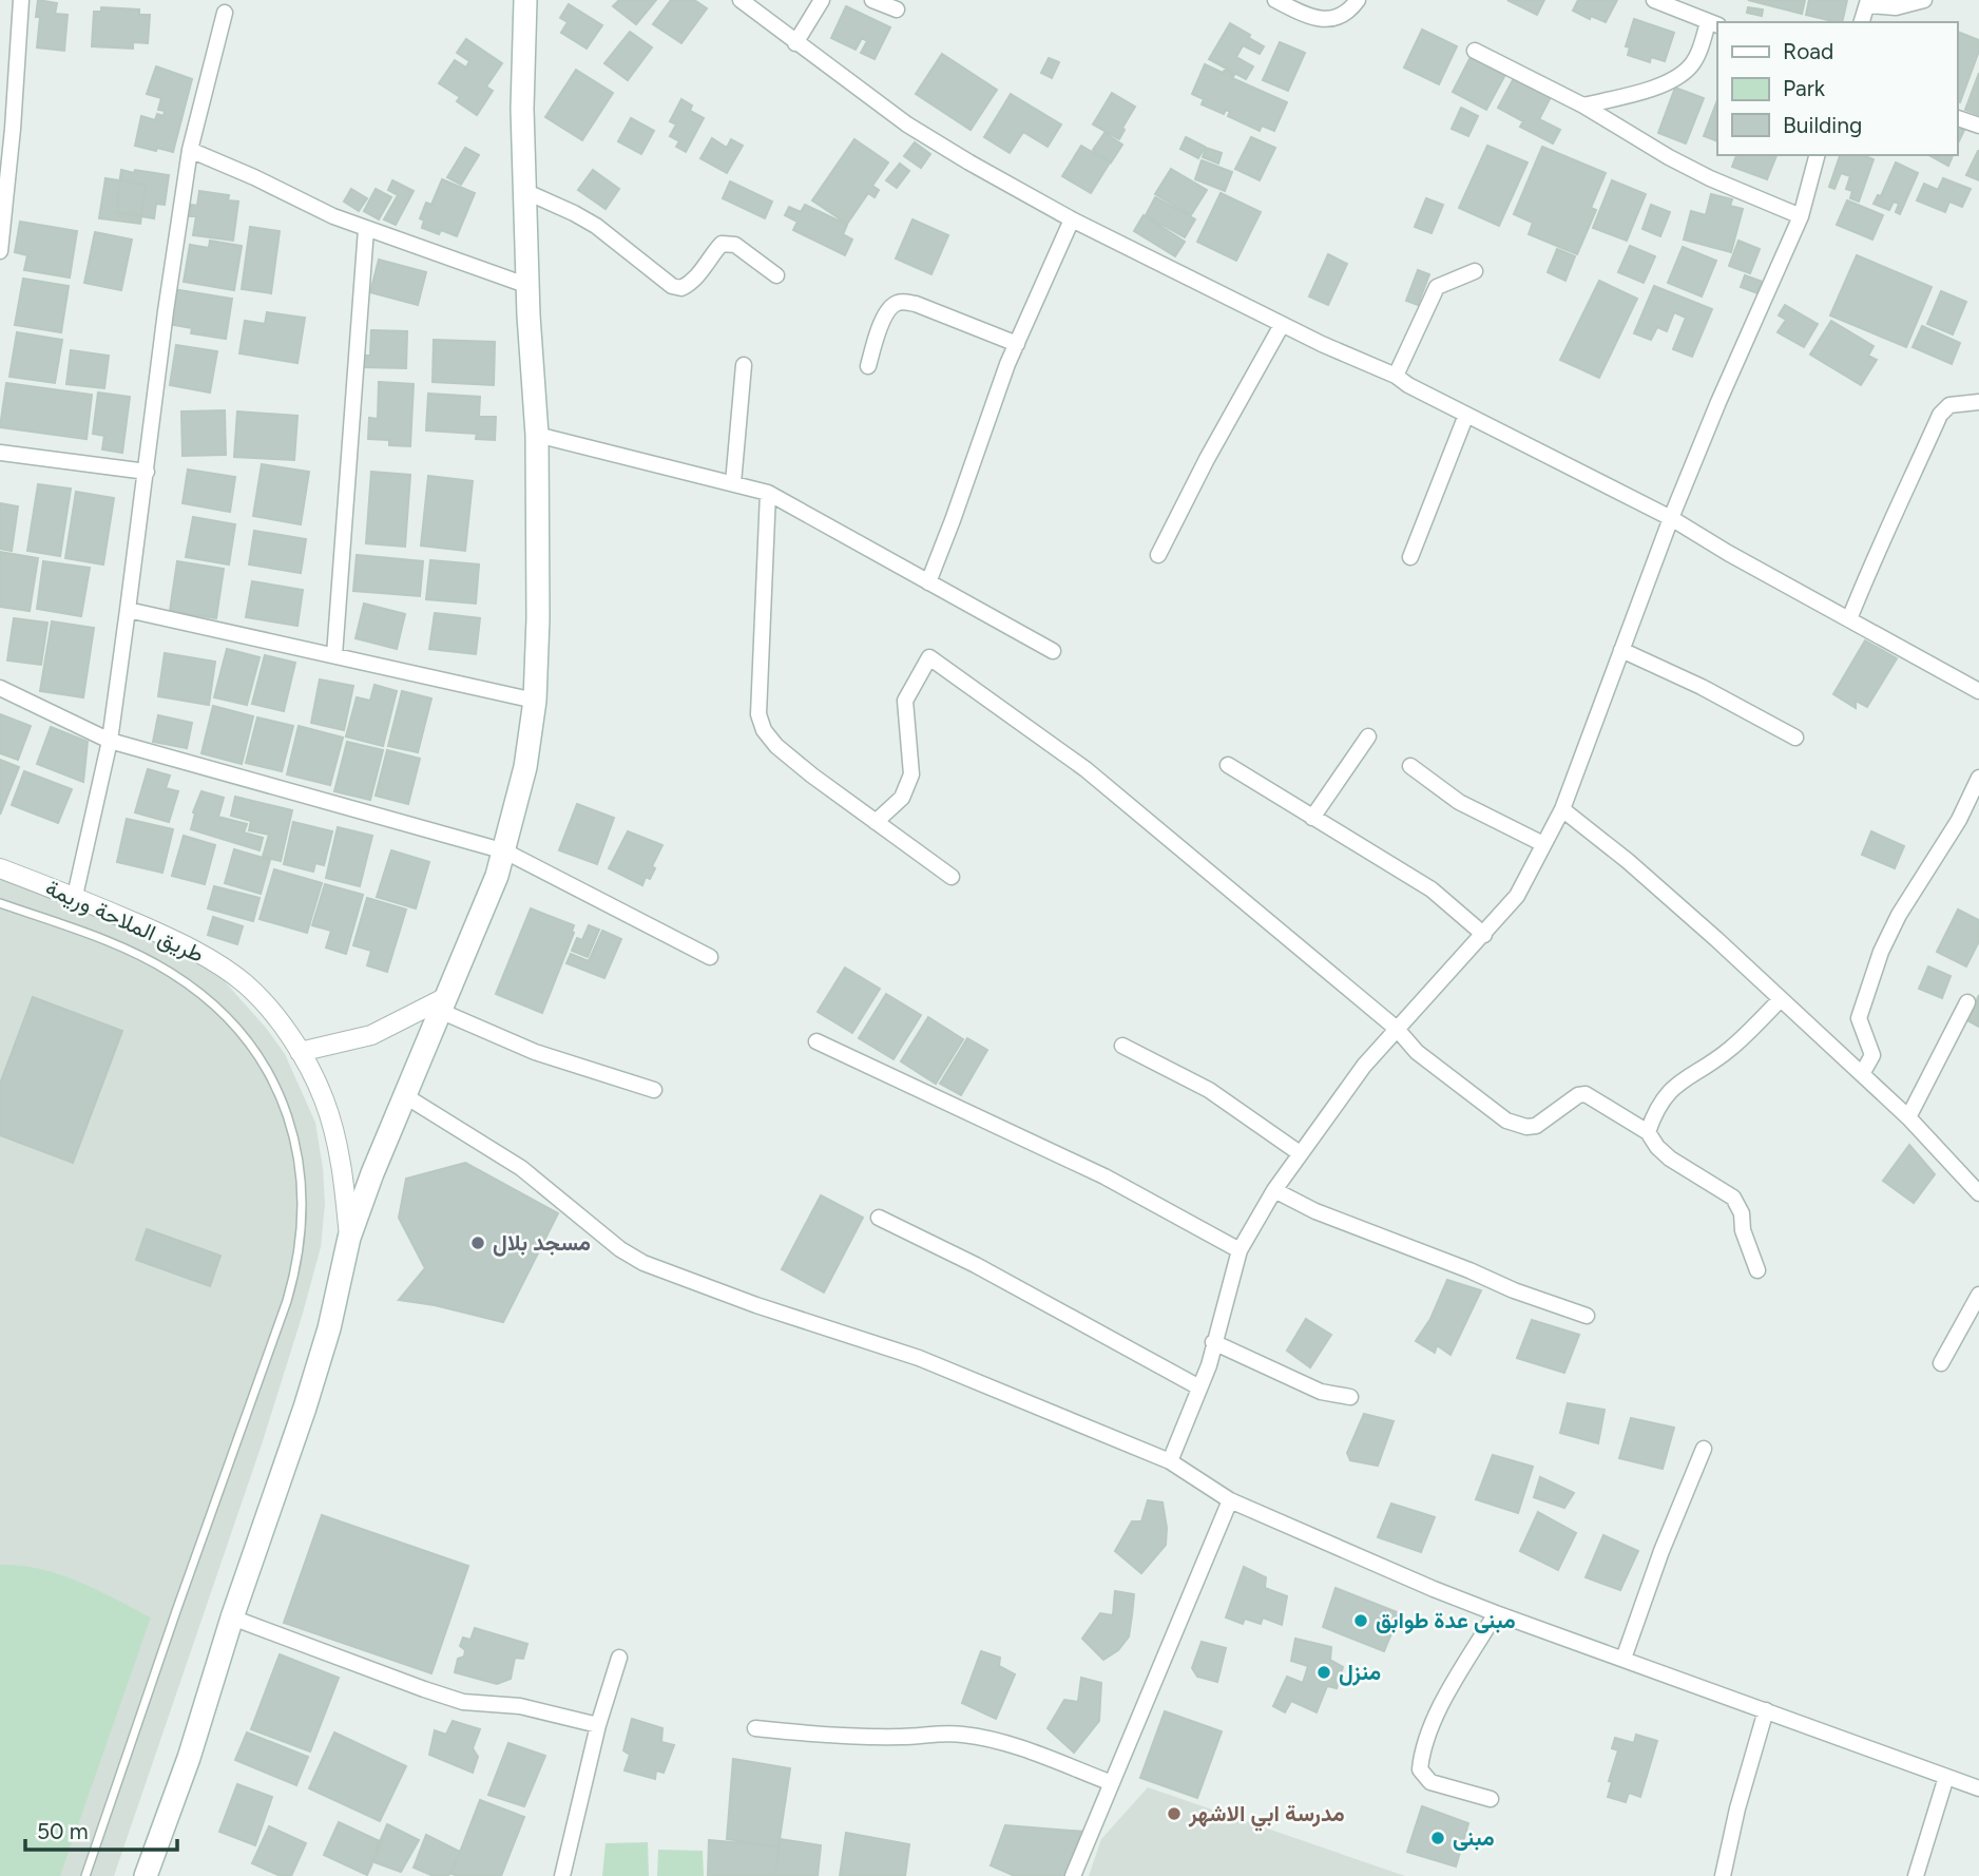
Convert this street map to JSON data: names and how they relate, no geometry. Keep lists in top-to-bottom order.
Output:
{
  "streets": {
    "street": ["طريق الملاحة وريمة"]
  },
  "places": [
    "مسجد بلال",
    "مبنى عدة طوابق",
    "منزل",
    "مدرسة ابي الاشهر",
    "مبنى"
  ],
  "legend": ["Road", "Park", "Building"],
  "scale_bar": "50 m"
}
